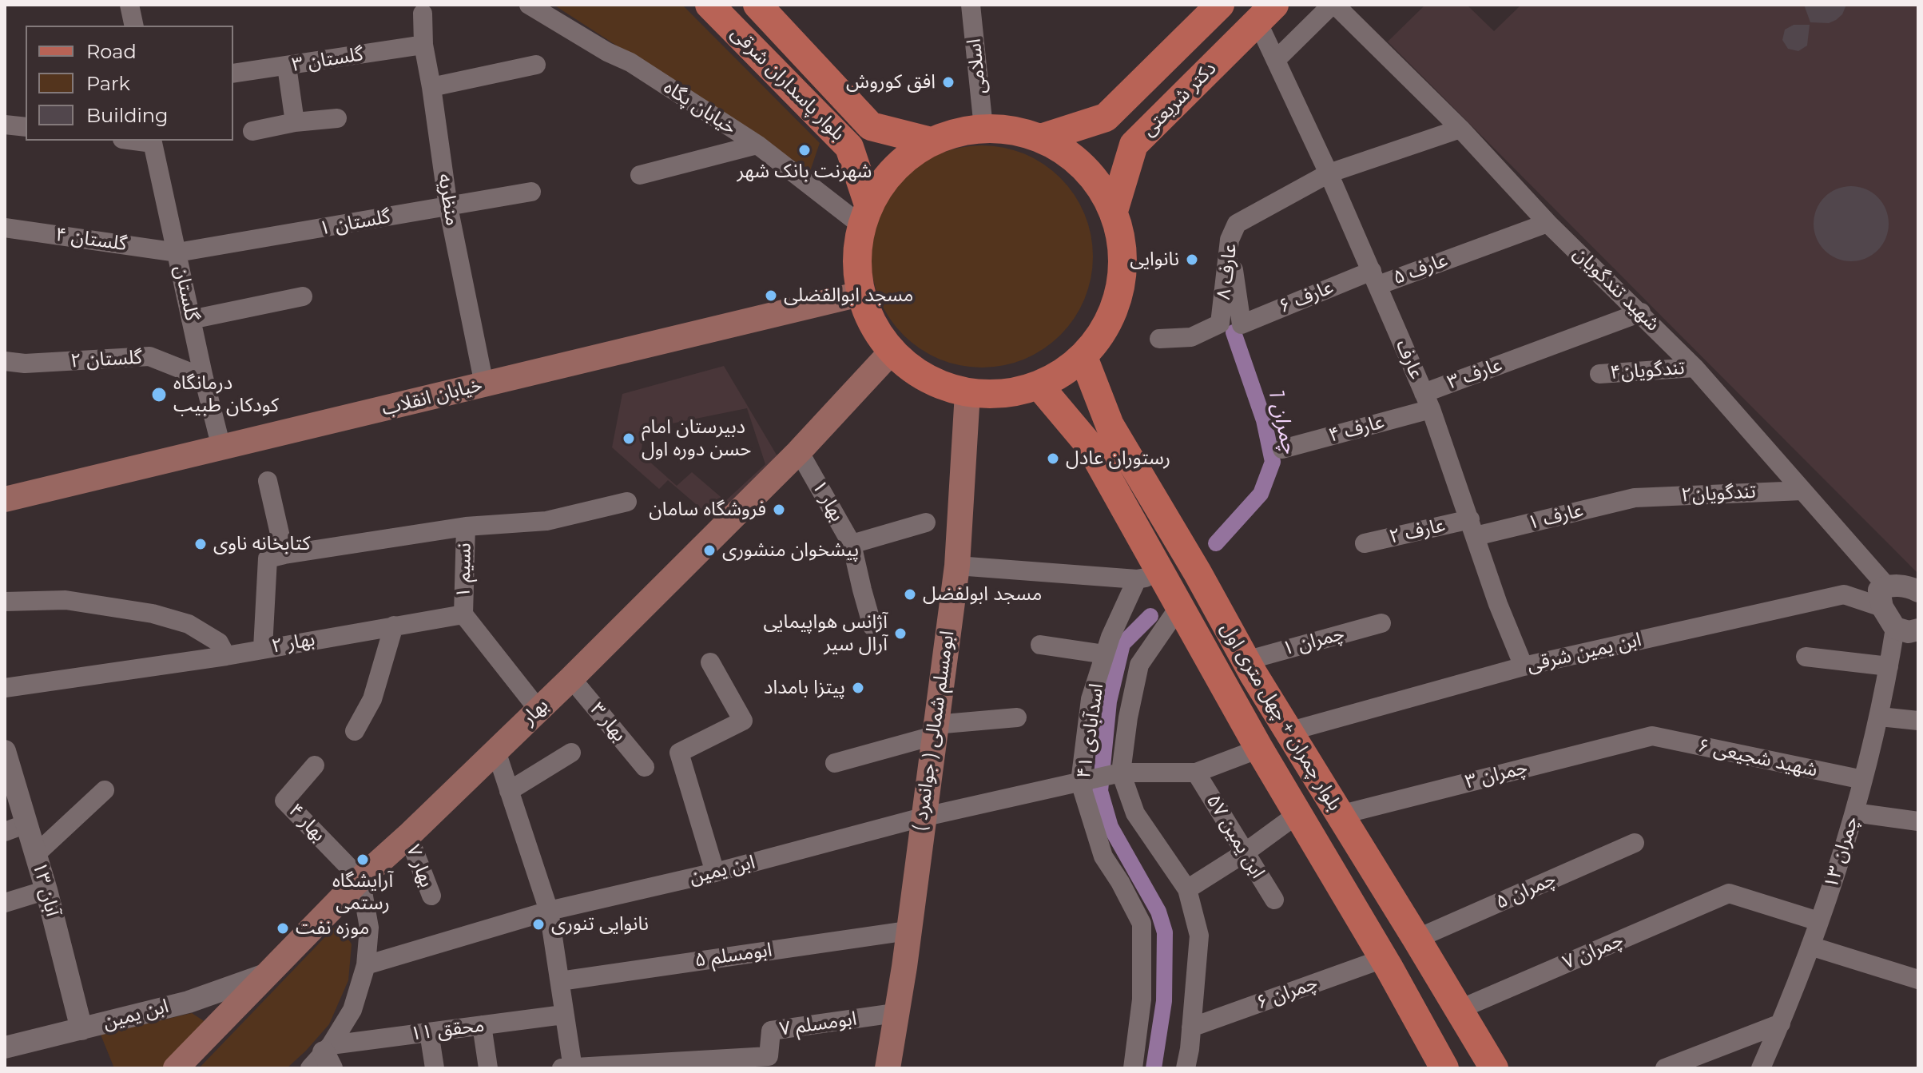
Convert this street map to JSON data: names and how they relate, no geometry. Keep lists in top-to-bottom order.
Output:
{
  "streets": {
    "main road": [
      "بلوار پاسداران شرقی",
      "دکتر شریعتی",
      "خیابان انقلاب",
      "بهار",
      "بلوار چمران + چهل متری اول",
      "ابومسلم شمالی ( جوانمرد )"
    ],
    "street": [
      "گلستان ۳",
      "اسلامی",
      "خیابان پگاه",
      "منظریه",
      "گلستان ۱",
      "گلستان ۴",
      "عارف ۵",
      "عارف ۸",
      "شهید تندگویان",
      "گلستان",
      "عارف ۶",
      "گلستان ۲",
      "عارف",
      "تندگویان۴",
      "عارف ۳",
      "عارف ۴",
      "تندگویان۲",
      "بهار ۱",
      "عارف ۱",
      "عارف ۲",
      "نسیم ۱",
      "چمران ۱",
      "بهار ۲",
      "ابن یمین شرقی",
      "بهار ۳",
      "اسدآبادی ۴۱",
      "شهید شجیعی ۶",
      "چمران ۳",
      "بهار ۴",
      "ابن یمین ۵۷",
      "چمران ۱۳",
      "بهار ۷",
      "ابن یمین",
      "۱۳ آبان",
      "چمران ۵",
      "چمران ۷",
      "ابومسلم ۵",
      "چمران ۶",
      "ابومسلم ۷",
      "محقق ۱۱"
    ]
  },
  "crossings": [
    ["گلستان ۳", "منظریه"],
    ["بلوار پاسداران شرقی", "خیابان پگاه"],
    ["دکتر شریعتی", "عارف"],
    ["منظریه", "گلستان ۱"],
    ["منظریه", "خیابان انقلاب"],
    ["گلستان ۱", "گلستان ۴"],
    ["گلستان ۱", "گلستان"],
    ["گلستان ۴", "گلستان"],
    ["عارف ۵", "شهید تندگویان"],
    ["عارف ۵", "عارف ۶"],
    ["عارف ۵", "عارف"],
    ["عارف ۸", "شهید تندگویان"],
    ["عارف ۸", "عارف ۶"],
    ["عارف ۸", "عارف"],
    ["شهید تندگویان", "تندگویان۴"],
    ["شهید تندگویان", "عارف ۳"],
    ["شهید تندگویان", "تندگویان۲"],
    ["شهید تندگویان", "ابن یمین شرقی"],
    ["گلستان", "گلستان ۲"],
    ["گلستان", "خیابان انقلاب"],
    ["عارف ۶", "عارف"],
    ["عارف", "عارف ۳"],
    ["عارف", "عارف ۴"],
    ["عارف", "عارف ۱"],
    ["عارف", "عارف ۲"],
    ["عارف", "ابن یمین شرقی"],
    ["عارف ۳", "عارف ۴"],
    ["تندگویان۲", "عارف ۱"],
    ["بهار ۱", "بهار"],
    ["عارف ۱", "عارف ۲"],
    ["نسیم ۱", "بهار ۲"],
    ["چمران ۱", "بلوار چمران + چهل متری اول"],
    ["ابن یمین شرقی", "بلوار چمران + چهل متری اول"],
    ["بهار", "بهار ۳"],
    ["بهار", "بهار ۴"],
    ["بهار", "بهار ۷"],
    ["بهار", "ابن یمین"],
    ["بلوار چمران + چهل متری اول", "اسدآبادی ۴۱"],
    ["بلوار چمران + چهل متری اول", "چمران ۳"],
    ["بلوار چمران + چهل متری اول", "چمران ۵"],
    ["بلوار چمران + چهل متری اول", "چمران ۷"],
    ["بلوار چمران + چهل متری اول", "چمران ۶"],
    ["ابومسلم شمالی ( جوانمرد )", "ابن یمین"],
    ["ابومسلم شمالی ( جوانمرد )", "ابومسلم ۵"],
    ["ابومسلم شمالی ( جوانمرد )", "ابومسلم ۷"],
    ["اسدآبادی ۴۱", "ابن یمین"],
    ["شهید شجیعی ۶", "چمران ۳"],
    ["شهید شجیعی ۶", "چمران ۱۳"],
    ["چمران ۱۳", "چمران ۷"],
    ["ابن یمین", "۱۳ آبان"]
  ],
  "water": ["چمران 1"],
  "places": [
    "افق کوروش",
    "شهرنت بانک شهر",
    "نانوایی",
    "مسجد ابوالفضلی",
    "درمانگاه کودکان طبیب",
    "دبیرستان امام حسن دوره اول",
    "رستوران عادل",
    "فروشگاه سامان",
    "کتابخانه ناوی",
    "پیشخوان منشوری",
    "مسجد ابولفضل",
    "آژانس هواپیمایی آرال سیر",
    "پیتزا بامداد",
    "آرایشگاه رستمی",
    "نانوایی تنوری",
    "موزه نفت"
  ],
  "legend": ["Road", "Park", "Building"]
}
